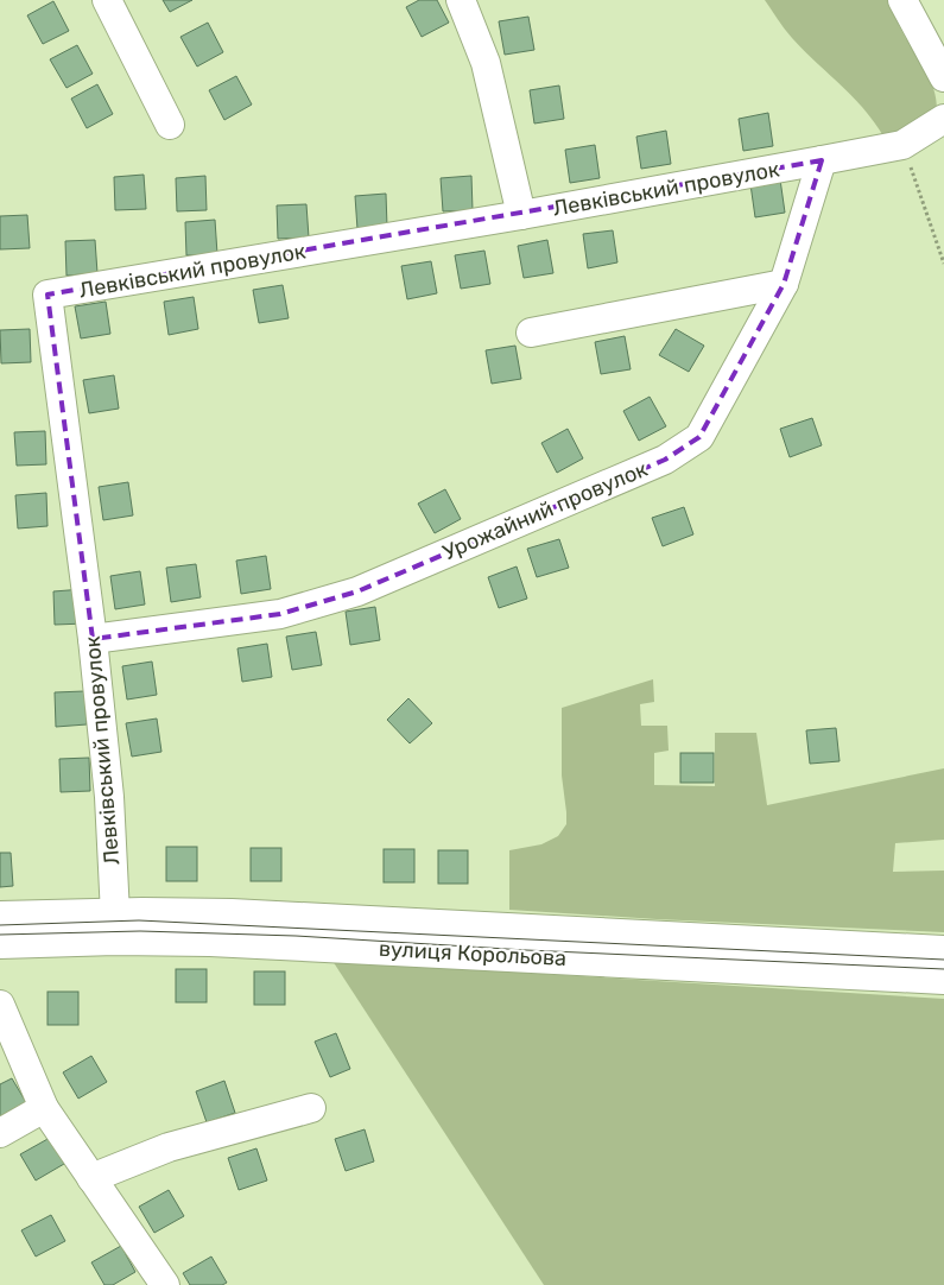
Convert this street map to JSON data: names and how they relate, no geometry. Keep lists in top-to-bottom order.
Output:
{
  "streets": {
    "main road": ["вулиця Корольова"],
    "street": ["Левківський провулок", "Урожайний провулок"]
  },
  "crossings": [
    ["Левківський провулок", "Урожайний провулок"],
    ["Левківський провулок", "вулиця Корольова"]
  ]
}
